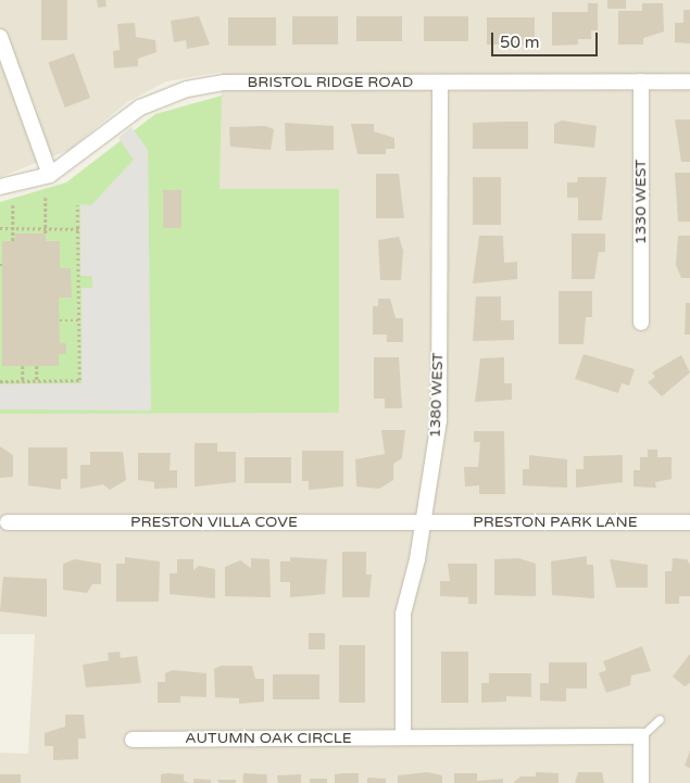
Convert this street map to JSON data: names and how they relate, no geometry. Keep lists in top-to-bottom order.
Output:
{
  "streets": {
    "street": [
      "BRISTOL RIDGE ROAD",
      "1330 WEST",
      "1380 WEST",
      "PRESTON VILLA COVE",
      "PRESTON PARK LANE",
      "AUTUMN OAK CIRCLE"
    ]
  },
  "crossings": [
    ["BRISTOL RIDGE ROAD", "1330 WEST"],
    ["BRISTOL RIDGE ROAD", "1380 WEST"],
    ["1380 WEST", "PRESTON VILLA COVE"],
    ["1380 WEST", "PRESTON PARK LANE"],
    ["1380 WEST", "AUTUMN OAK CIRCLE"],
    ["PRESTON VILLA COVE", "PRESTON PARK LANE"]
  ],
  "scale_bar": "50 m"
}
